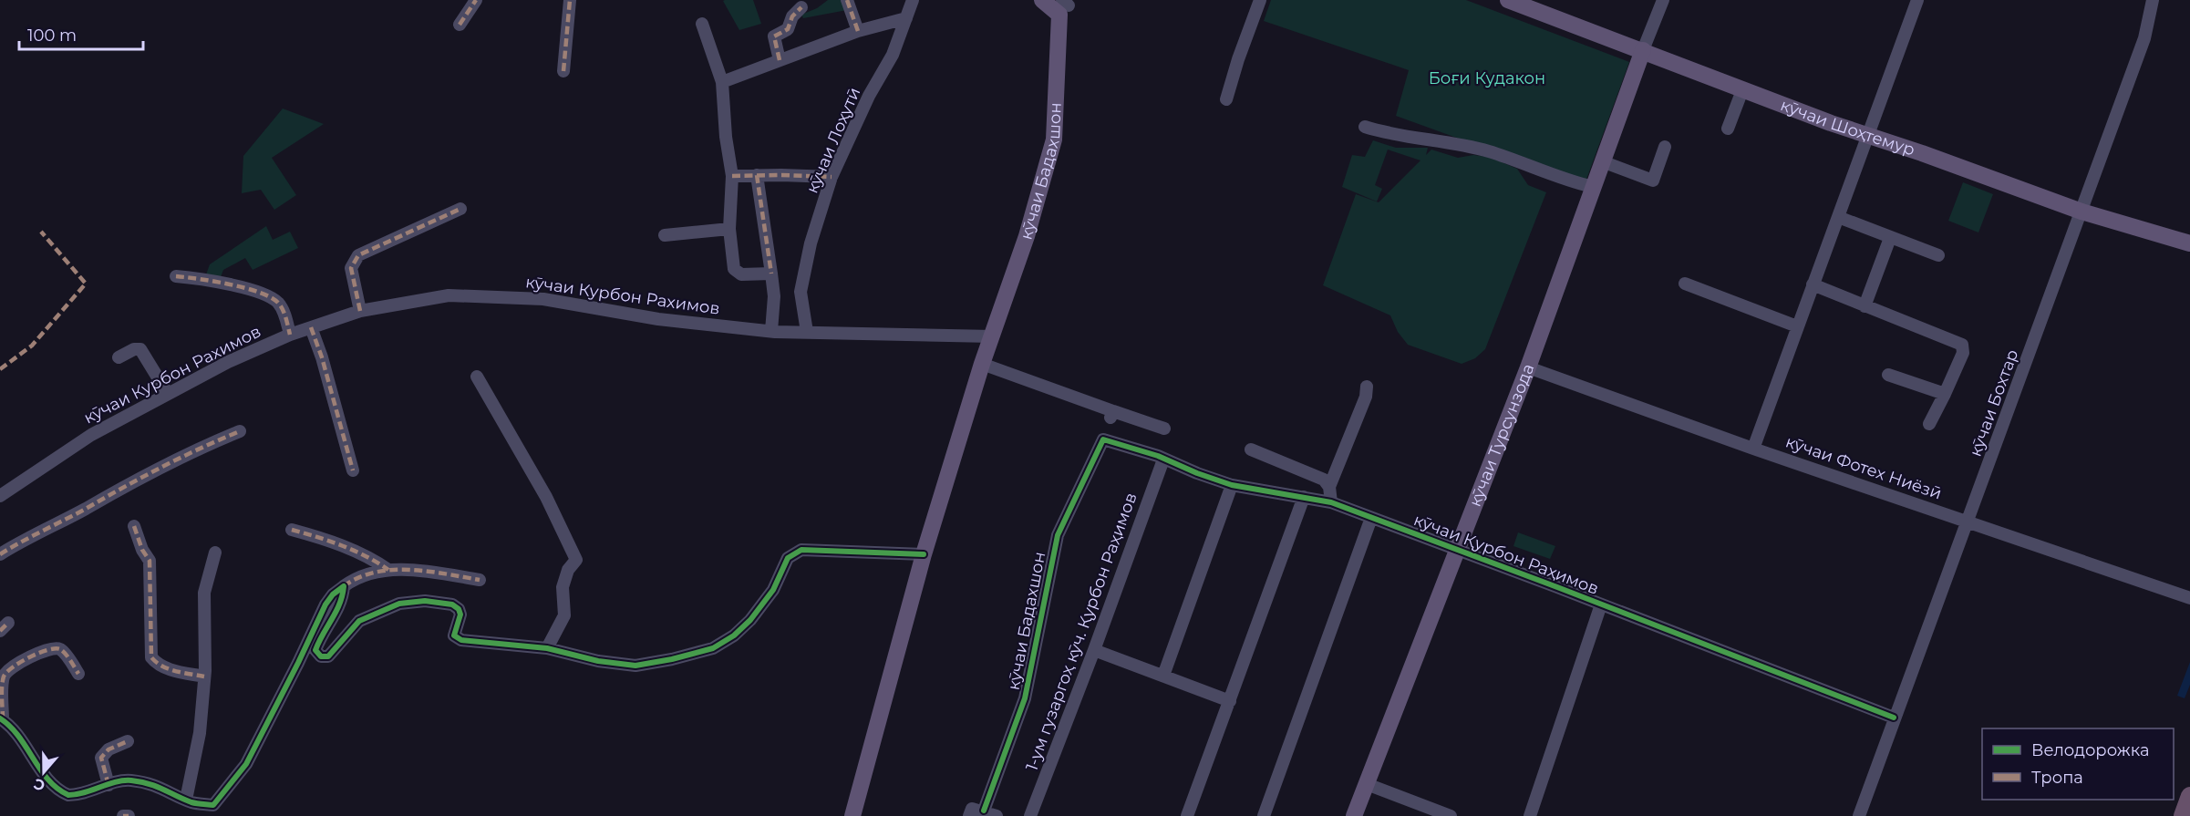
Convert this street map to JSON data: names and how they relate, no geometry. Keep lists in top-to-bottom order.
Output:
{
  "streets": {
    "main road": ["кӯчаи Шоҳтемур", "кӯчаи Бадахшон", "кӯчаи Турсунзода"],
    "street": [
      "кӯчаи Лоҳутӣ",
      "кӯчаи Курбон Рахимов",
      "кӯчаи Бохтар",
      "кӯчаи Фотех Ниёзӣ",
      "кӯчаи Қурбон Раҳимов",
      "1-ум гузаргоҳ кӯч. Қурбон Раҳимов"
    ]
  },
  "crossings": [
    ["кӯчаи Шоҳтемур", "кӯчаи Бохтар"],
    ["кӯчаи Шоҳтемур", "кӯчаи Турсунзода"],
    ["кӯчаи Лоҳутӣ", "кӯчаи Курбон Рахимов"],
    ["кӯчаи Бадахшон", "кӯчаи Курбон Рахимов"],
    ["кӯчаи Бадахшон", "кӯчаи Қурбон Раҳимов"],
    ["кӯчаи Бохтар", "кӯчаи Фотех Ниёзӣ"],
    ["кӯчаи Бохтар", "кӯчаи Қурбон Раҳимов"],
    ["кӯчаи Турсунзода", "кӯчаи Фотех Ниёзӣ"],
    ["кӯчаи Турсунзода", "кӯчаи Қурбон Раҳимов"],
    ["кӯчаи Қурбон Раҳимов", "1-ум гузаргоҳ кӯч. Қурбон Раҳимов"]
  ],
  "parks": ["Боғи Кудакон"],
  "legend": ["Велодорожка", "Тропа"],
  "scale_bar": "100 m",
  "north": "bottom"
}
